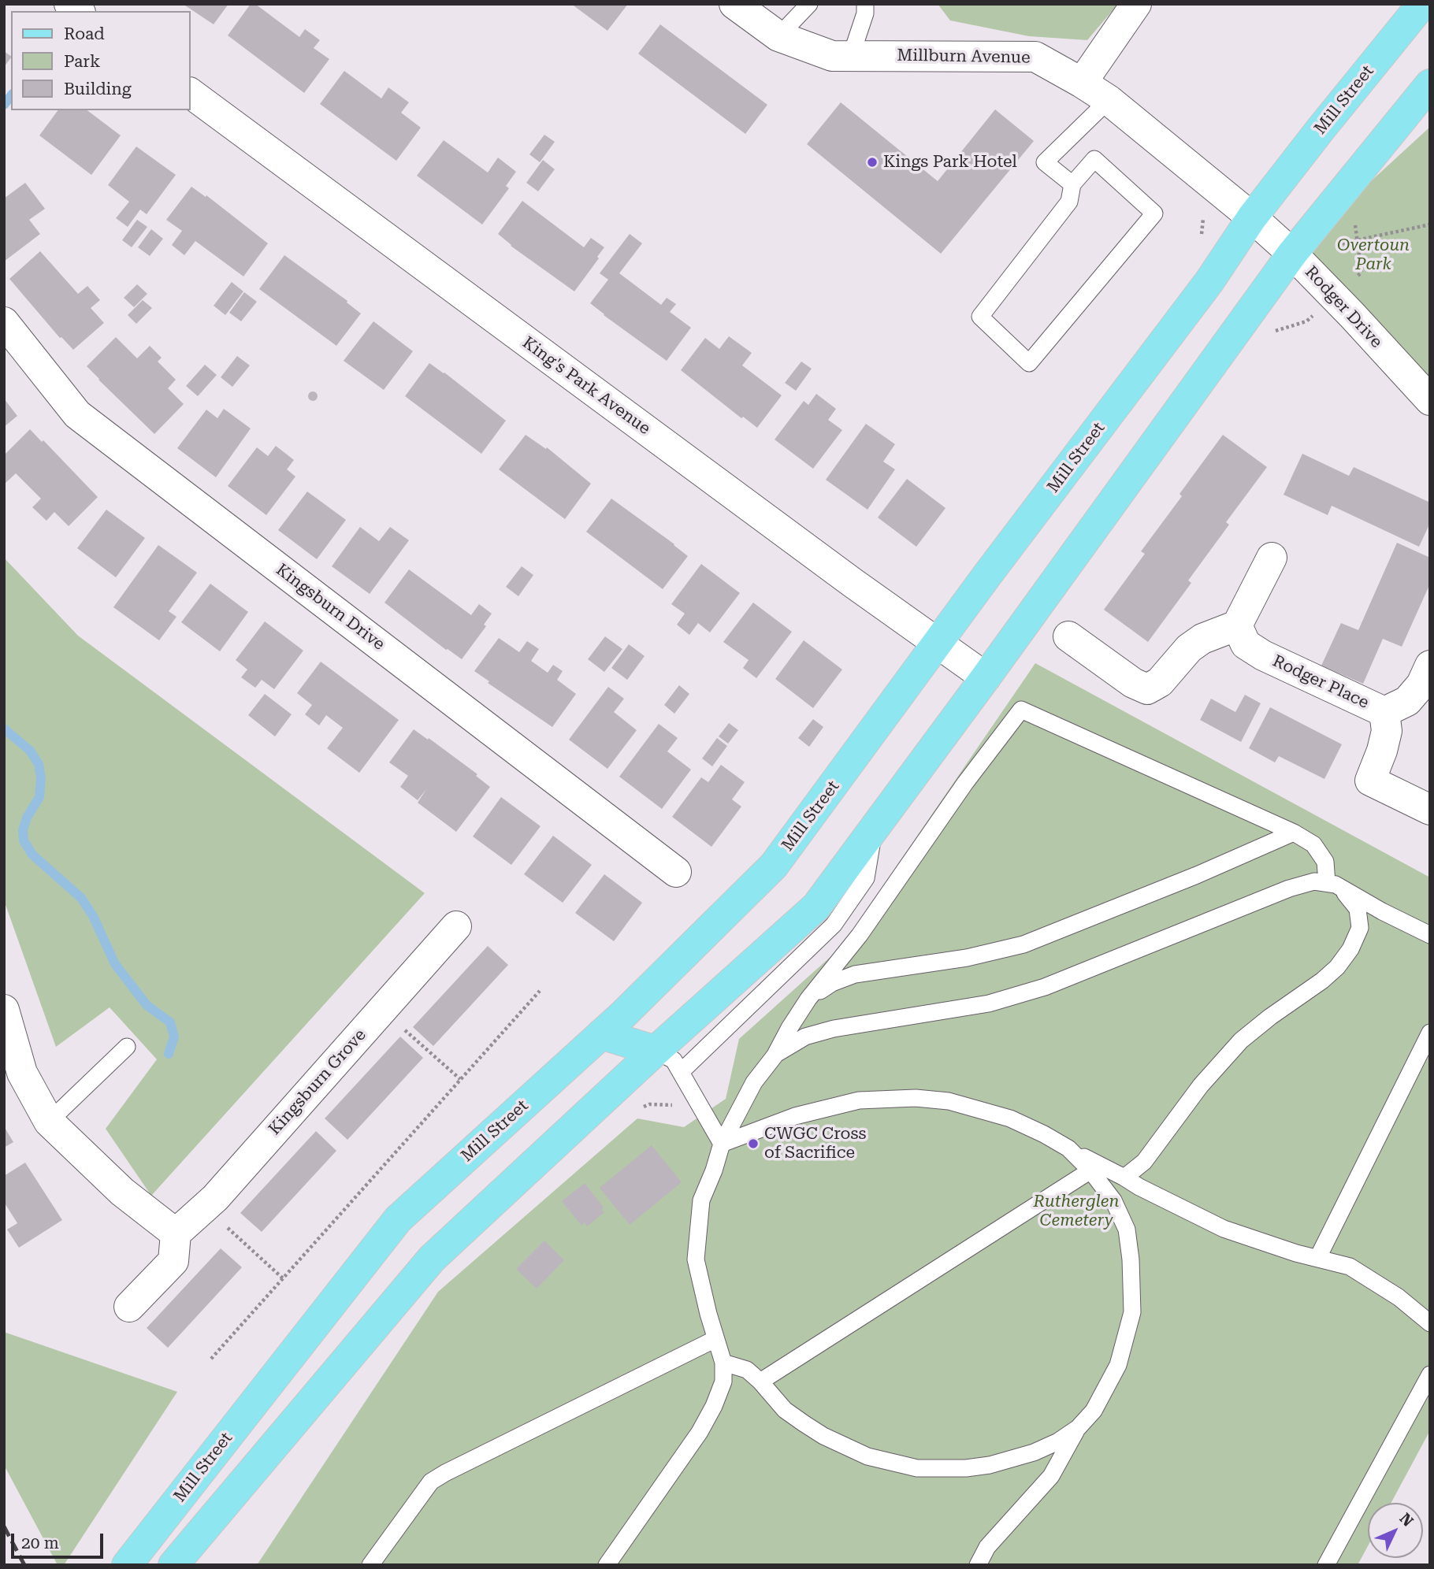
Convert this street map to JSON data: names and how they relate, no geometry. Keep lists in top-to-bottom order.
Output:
{
  "streets": {
    "main road": ["Mill Street"],
    "street": [
      "Millburn Avenue",
      "Rodger Drive",
      "King's Park Avenue",
      "Kingsburn Drive",
      "Rodger Place",
      "Kingsburn Grove"
    ]
  },
  "crossings": [
    ["Millburn Avenue", "Mill Street"],
    ["Millburn Avenue", "Rodger Drive"],
    ["Mill Street", "Rodger Drive"],
    ["Mill Street", "King's Park Avenue"]
  ],
  "parks": ["Overtoun Park", "Rutherglen Cemetery"],
  "places": ["Kings Park Hotel", "CWGC Cross of Sacrifice"],
  "legend": ["Road", "Park", "Building"],
  "scale_bar": "20 m",
  "north": "top right"
}
